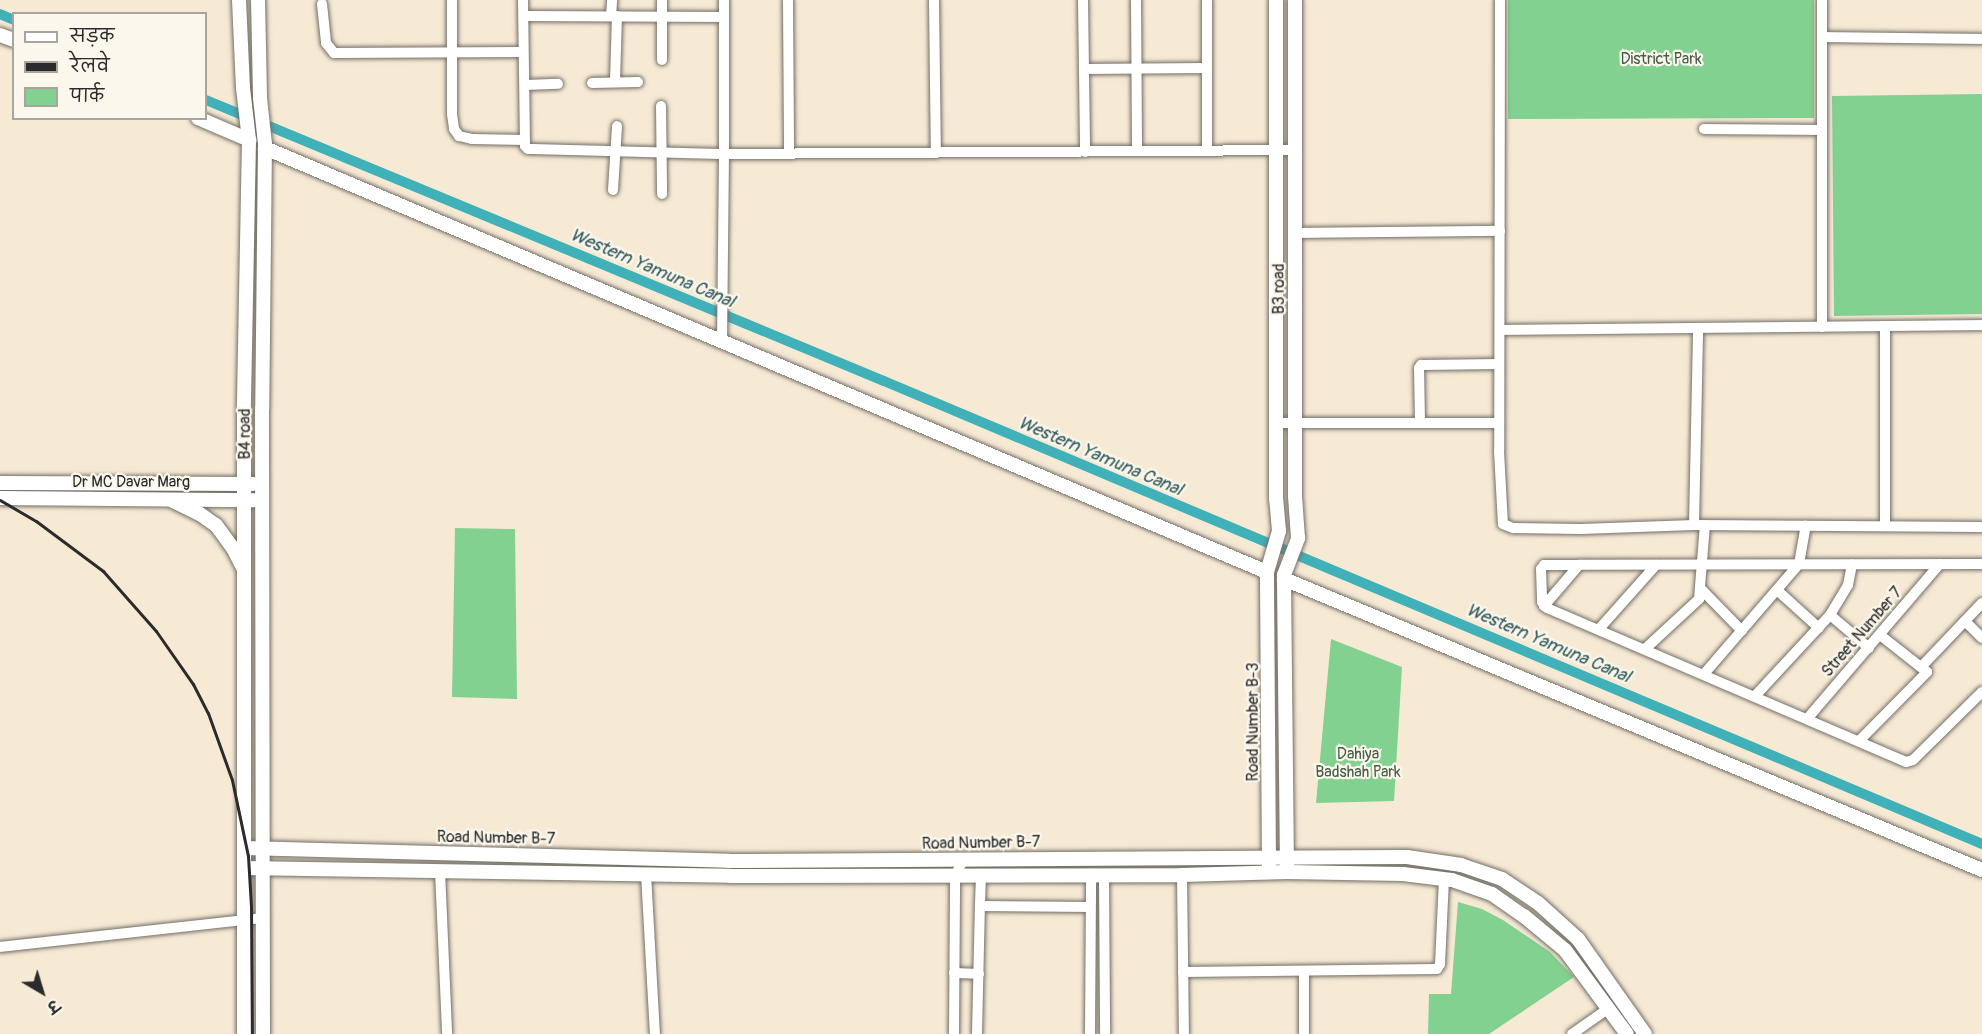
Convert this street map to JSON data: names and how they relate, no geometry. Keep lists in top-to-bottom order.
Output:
{
  "streets": {
    "street": [
      "B3 road",
      "B4 road",
      "Dr MC Davar Marg",
      "Street Number 7",
      "Road Number B-3",
      "Road Number B-7"
    ]
  },
  "crossings": [
    ["B3 road", "Road Number B-3"],
    ["B4 road", "Dr MC Davar Marg"],
    ["B4 road", "Road Number B-7"],
    ["Road Number B-3", "Road Number B-7"]
  ],
  "water": ["Western Yamuna Canal"],
  "parks": ["District Park", "Dahiya Badshah Park"],
  "legend": ["सड़क", "रेलवे", "पार्क"],
  "north": "bottom right"
}
